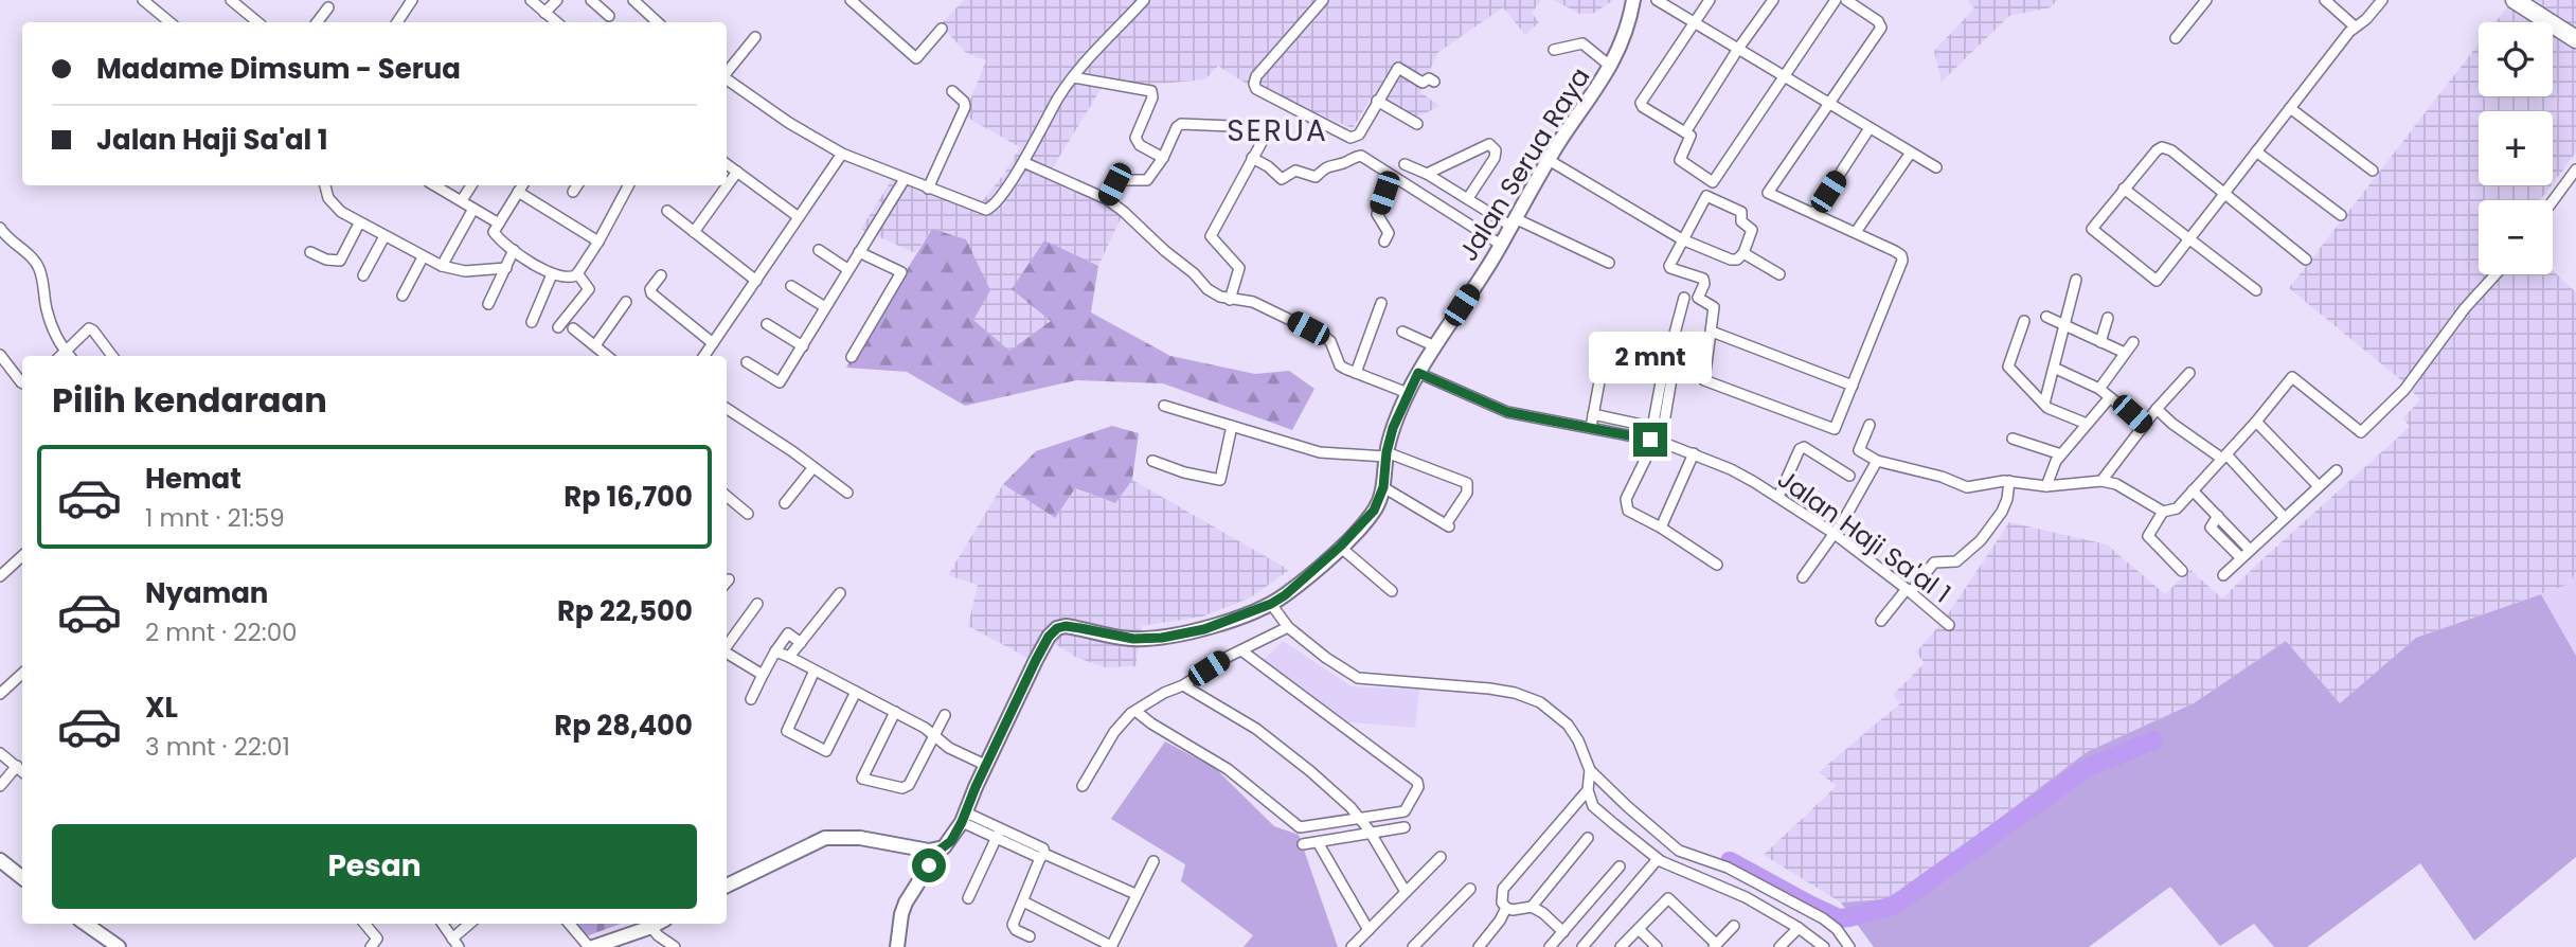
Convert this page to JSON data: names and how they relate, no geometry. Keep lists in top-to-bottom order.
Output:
{
  "streets": {
    "main road": ["Jalan Serua Raya"],
    "street": ["Jalan Haji Sa'al 1"]
  },
  "crossings": [
    ["Jalan Serua Raya", "Jalan Haji Sa'al 1"]
  ],
  "districts": ["SERUA"],
  "page": {
    "map_buttons": ["+", "−"],
    "banner": ["Madame Dimsum - Serua", "Jalan Haji Sa'al 1"],
    "bubble": "2 mnt",
    "heading": "Pilih kendaraan",
    "list": [
      {
        "name": "Hemat",
        "note": "1 mnt · 21:59",
        "value": "Rp 16,700"
      },
      {
        "name": "Nyaman",
        "note": "2 mnt · 22:00",
        "value": "Rp 22,500"
      },
      {
        "name": "XL",
        "note": "3 mnt · 22:01",
        "value": "Rp 28,400"
      }
    ],
    "buttons": "Pesan"
  }
}
